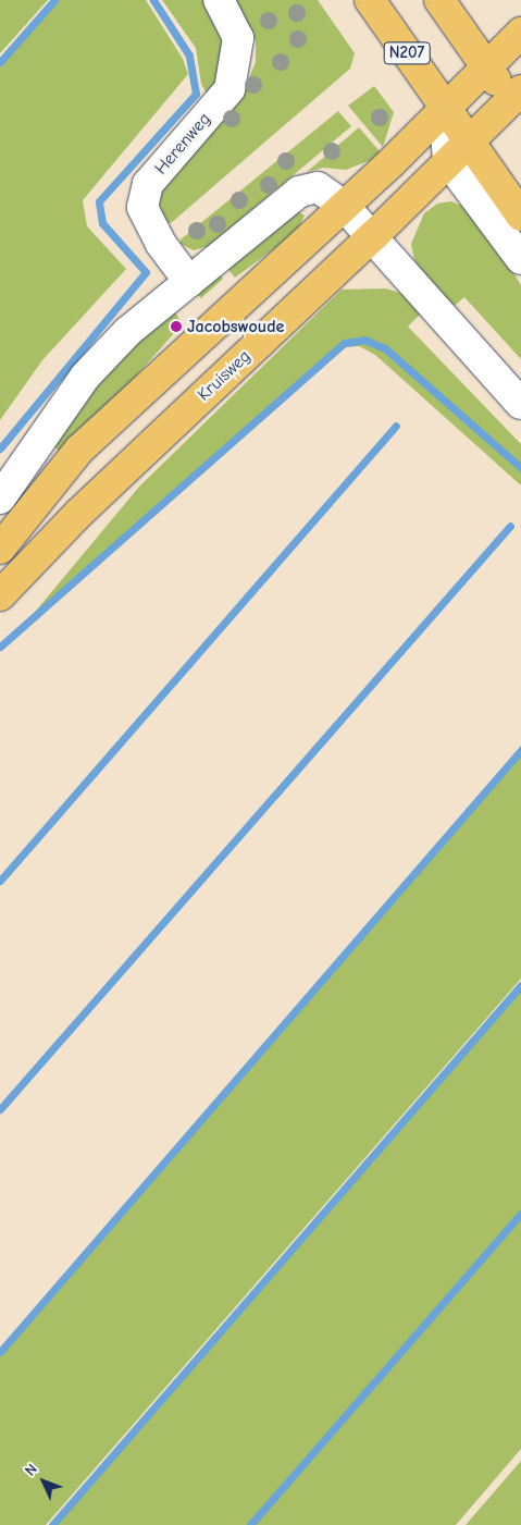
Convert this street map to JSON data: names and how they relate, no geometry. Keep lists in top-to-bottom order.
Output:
{
  "streets": {
    "main road": ["N207", "Kruisweg"],
    "street": ["Herenweg"]
  },
  "crossings": [
    ["N207", "Kruisweg"]
  ],
  "places": ["Jacobswoude"],
  "north": "top left"
}
